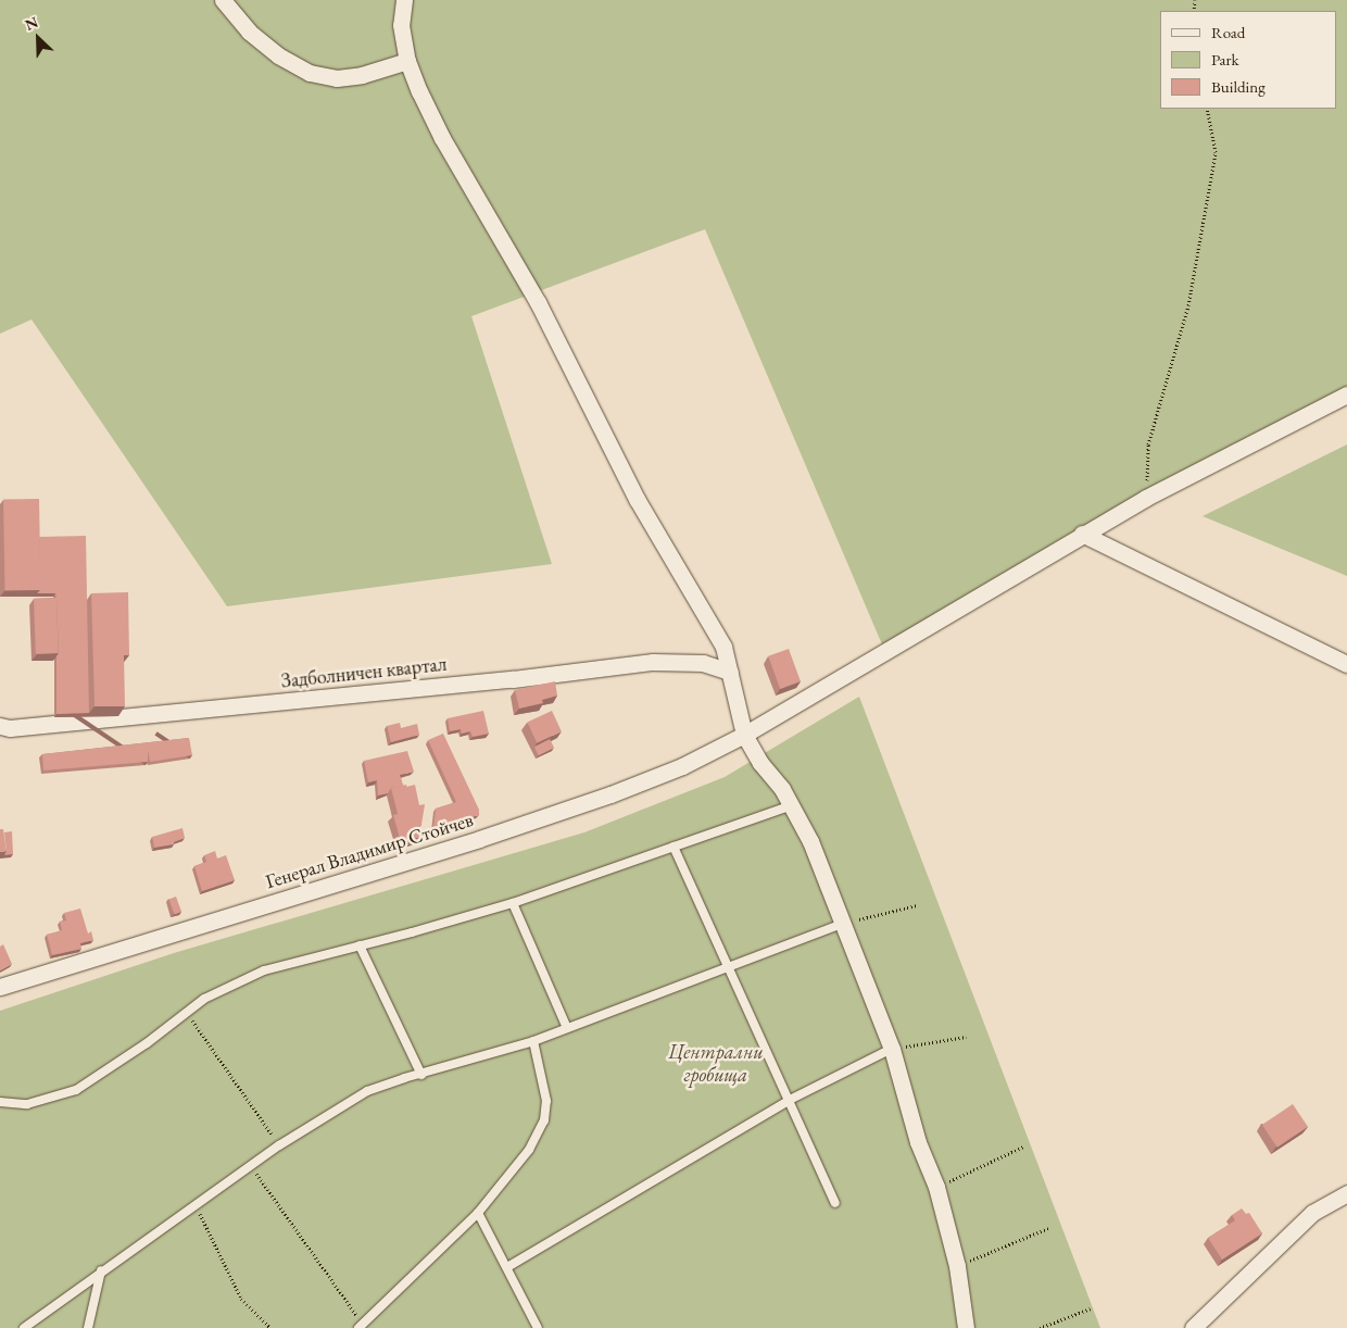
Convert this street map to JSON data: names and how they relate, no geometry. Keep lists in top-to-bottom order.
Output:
{
  "streets": {
    "street": ["Задболничен квартал", "Генерал Владимир Стойчев"]
  },
  "parks": ["Централни гробища"],
  "legend": ["Road", "Park", "Building"],
  "north": "top left"
}
